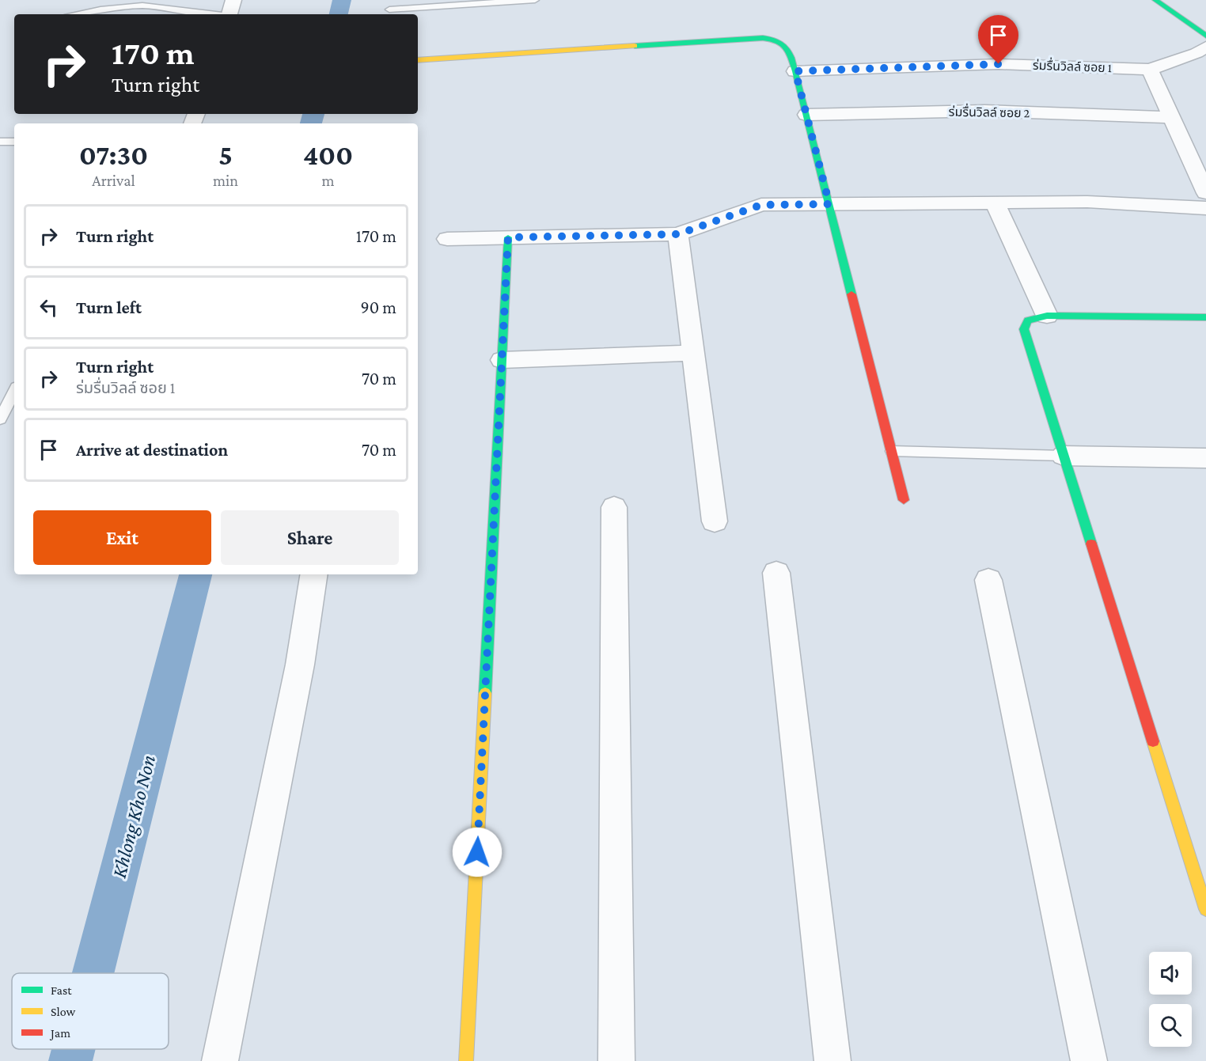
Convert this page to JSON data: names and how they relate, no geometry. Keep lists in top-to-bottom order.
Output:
{
  "streets": {
    "street": ["ร่มรื่นวิลล์ ซอย 1", "ร่มรื่นวิลล์ ซอย 2"]
  },
  "water": ["Khlong Kho Non"],
  "legend": ["Fast", "Slow", "Jam"],
  "page": {
    "turn": ["170 m", "Turn right"],
    "eta": [
      "07:30",
      "Arrival",
      "5",
      "min",
      "400",
      "m"
    ],
    "list": [
      {
        "name": "Turn right",
        "value": "170 m"
      },
      {
        "name": "Turn left",
        "value": "90 m"
      },
      {
        "name": "Turn right",
        "note": "ร่มรื่นวิลล์ ซอย 1",
        "value": "70 m"
      },
      {
        "name": "Arrive at destination",
        "value": "70 m"
      }
    ],
    "buttons": ["Exit", "Share"]
  }
}
